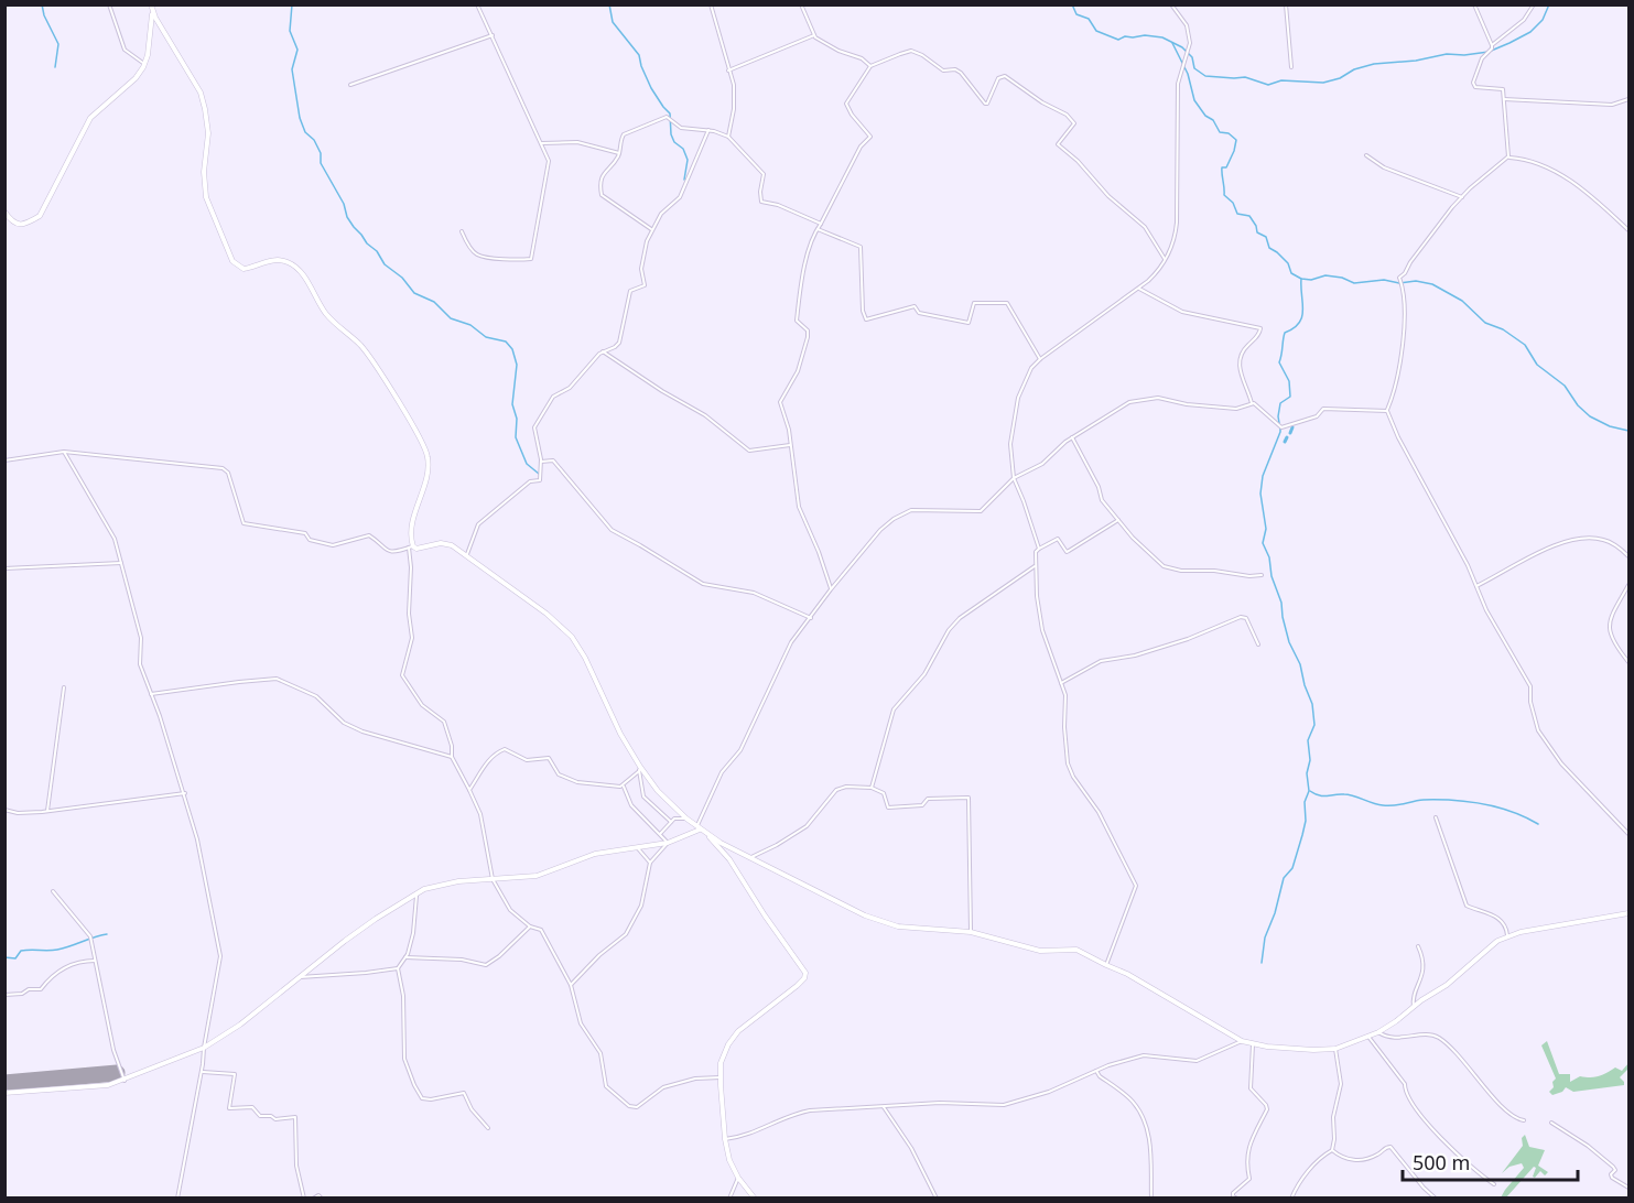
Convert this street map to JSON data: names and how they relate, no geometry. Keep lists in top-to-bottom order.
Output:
{
  "scale_bar": "500 m"
}
